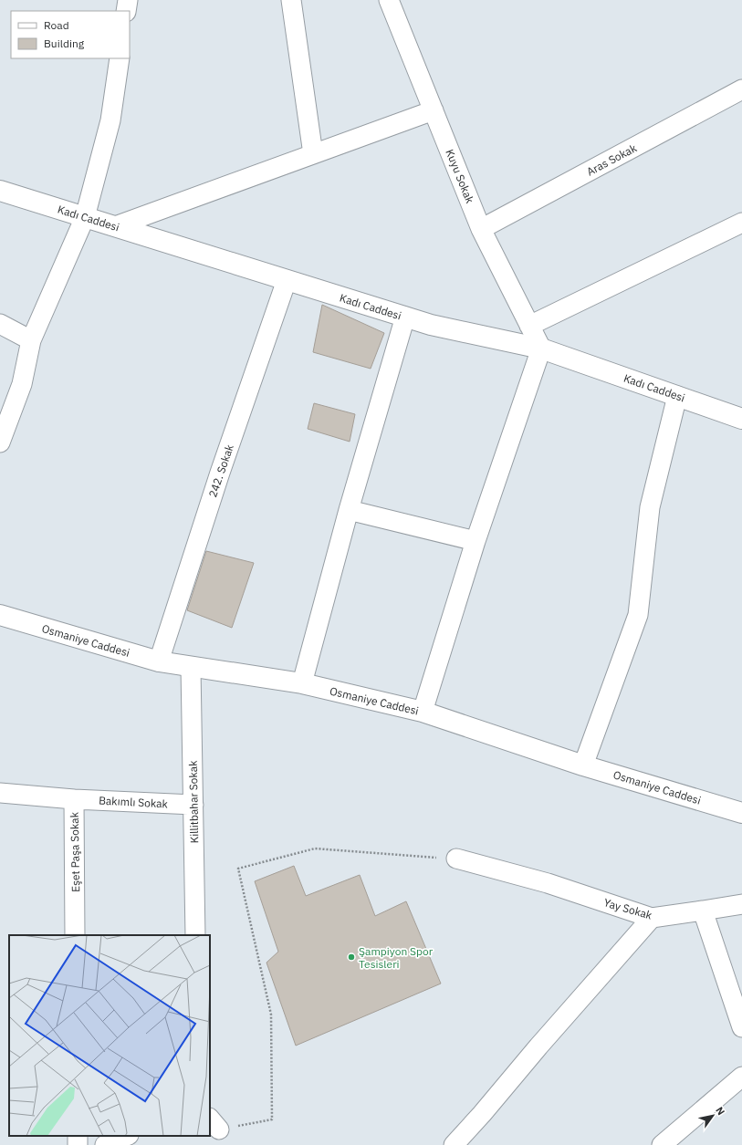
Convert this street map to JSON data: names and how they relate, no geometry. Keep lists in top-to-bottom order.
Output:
{
  "streets": {
    "street": [
      "Aras Sokak",
      "Kuyu Sokak",
      "Kadı Caddesi",
      "242. Sokak",
      "Osmaniye Caddesi",
      "Bakımlı Sokak",
      "Killitbahar Sokak",
      "Eşet Paşa Sokak",
      "Yay Sokak"
    ]
  },
  "crossings": [
    ["Aras Sokak", "Kuyu Sokak"],
    ["Kuyu Sokak", "Kadı Caddesi"],
    ["Kadı Caddesi", "242. Sokak"],
    ["242. Sokak", "Osmaniye Caddesi"],
    ["Osmaniye Caddesi", "Killitbahar Sokak"],
    ["Bakımlı Sokak", "Killitbahar Sokak"],
    ["Bakımlı Sokak", "Eşet Paşa Sokak"]
  ],
  "places": ["Şampiyon Spor Tesisleri"],
  "legend": ["Road", "Building"],
  "north": "top right"
}
